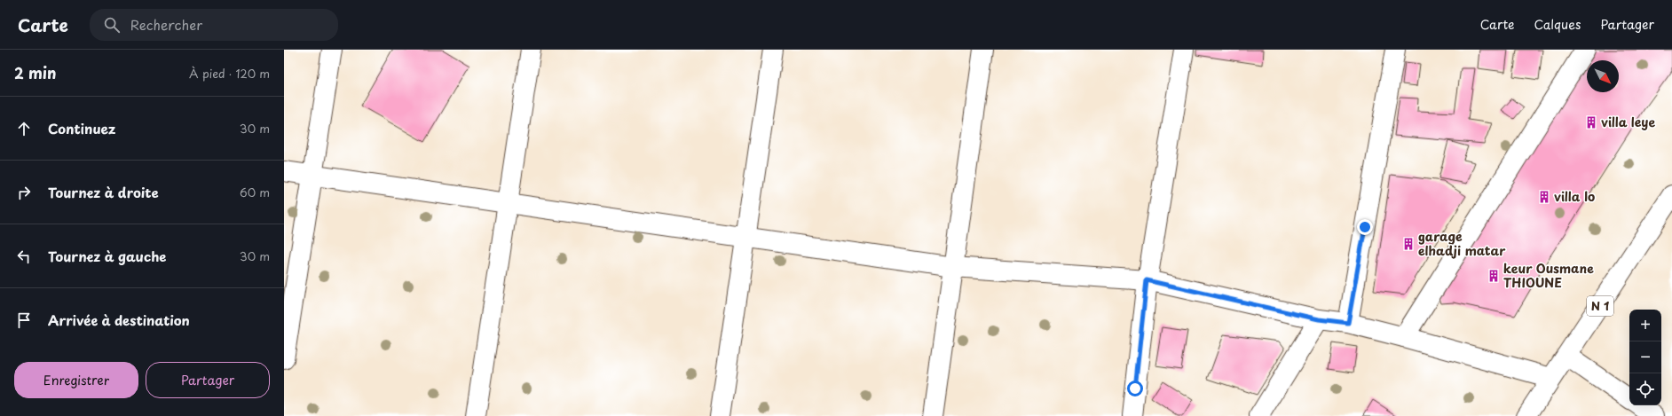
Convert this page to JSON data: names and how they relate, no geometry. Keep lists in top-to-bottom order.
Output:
{
  "streets": {
    "main road": ["N 1"]
  },
  "places": {
    "building": [
      "villa leye",
      "villa lo",
      "garage elhadji matar",
      "keur Ousmane THIOUNE"
    ]
  },
  "north": "bottom right",
  "page": {
    "header": "Carte",
    "search": "Rechercher",
    "nav": ["Carte", "Calques", "Partager"],
    "heading": ["2 min", "À pied · 120 m"],
    "list": [
      ["Continuez", "30 m"],
      ["Tournez à droite", "60 m"],
      ["Tournez à gauche", "30 m"],
      "Arrivée à destination"
    ],
    "map_buttons": ["+", "−"],
    "buttons": ["Enregistrer", "Partager"]
  }
}
